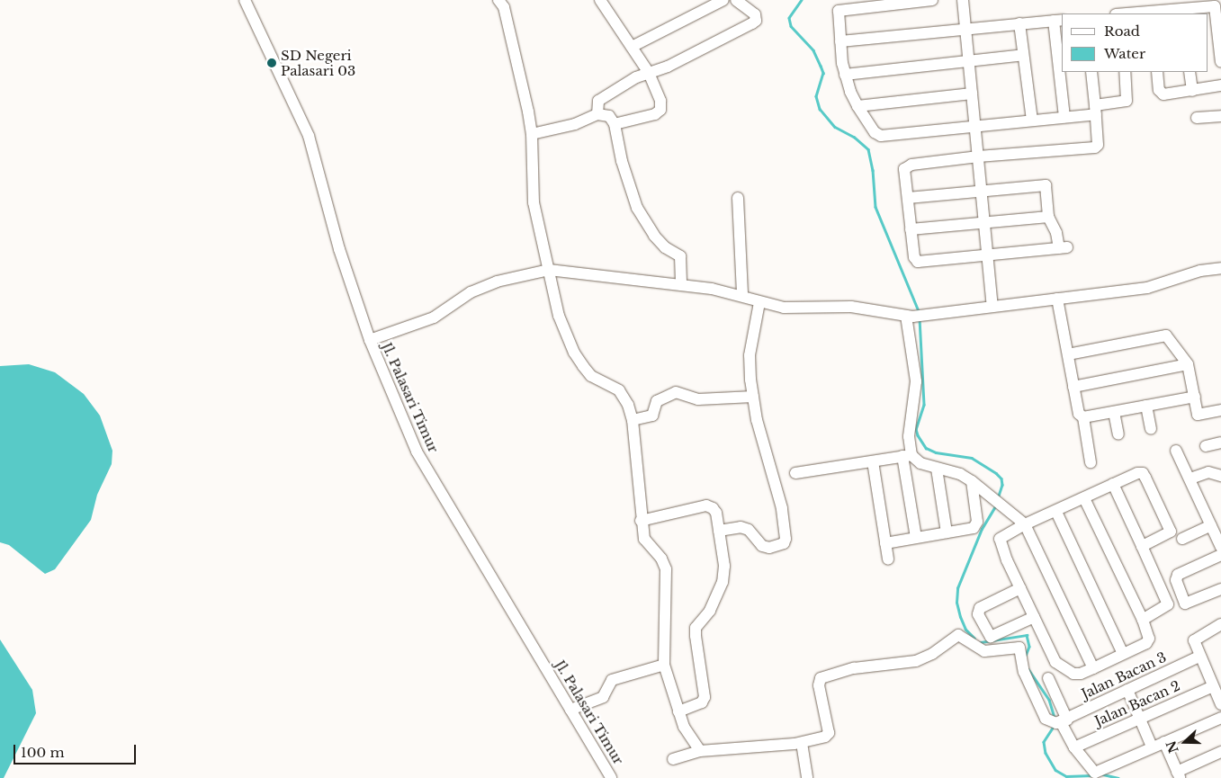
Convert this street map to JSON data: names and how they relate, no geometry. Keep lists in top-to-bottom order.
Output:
{
  "streets": {
    "street": ["Jl. Palasari Timur", "Jalan Bacan 3", "Jalan Bacan 2"]
  },
  "places": ["SD Negeri Palasari 03"],
  "legend": ["Road", "Water"],
  "scale_bar": "100 m",
  "north": "left"
}
